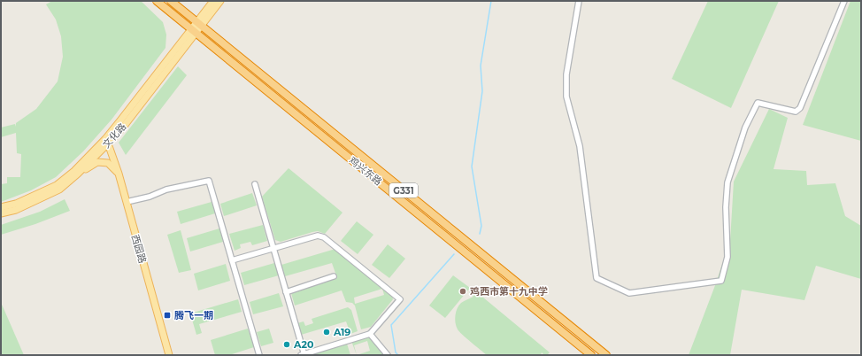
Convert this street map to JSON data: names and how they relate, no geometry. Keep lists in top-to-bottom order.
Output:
{
  "streets": {
    "highway": ["鸡兴东路", "G331"],
    "main road": ["文化路", "西园路"]
  },
  "crossings": [
    ["文化路", "鸡兴东路"],
    ["文化路", "西园路"]
  ],
  "places": {
    "other": ["鸡西市第十九中学", "A19", "A20"],
    "transit": ["腾飞一期"]
  }
}
